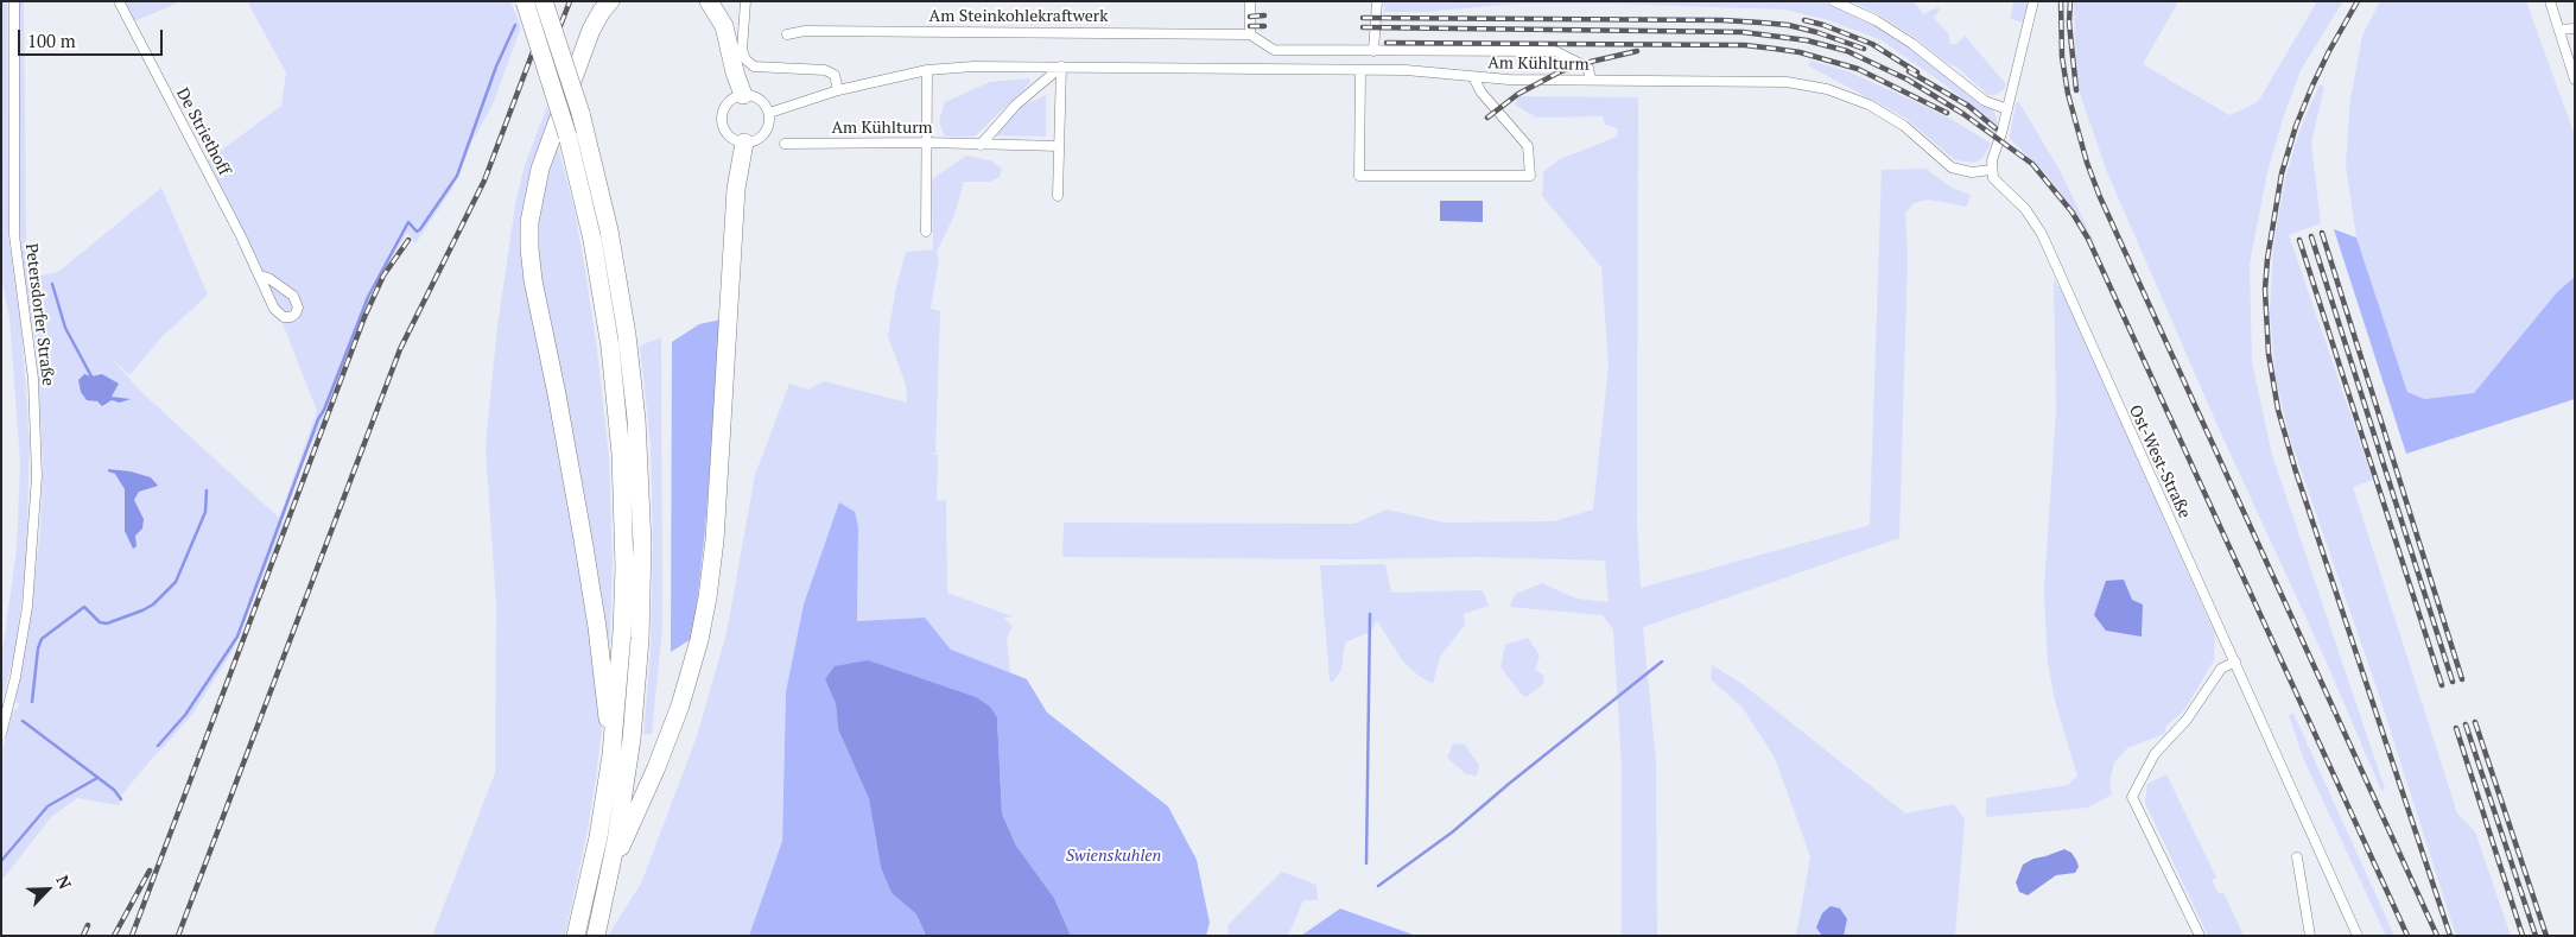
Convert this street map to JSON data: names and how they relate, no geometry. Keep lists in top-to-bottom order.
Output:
{
  "streets": {
    "street": [
      "Am Steinkohlekraftwerk",
      "Am Kühlturm",
      "De Striethoff",
      "Petersdorfer Straße",
      "Ost-West-Straße"
    ]
  },
  "crossings": [
    ["Am Kühlturm", "Ost-West-Straße"]
  ],
  "parks": ["Swienskuhlen"],
  "scale_bar": "100 m",
  "north": "top right"
}
